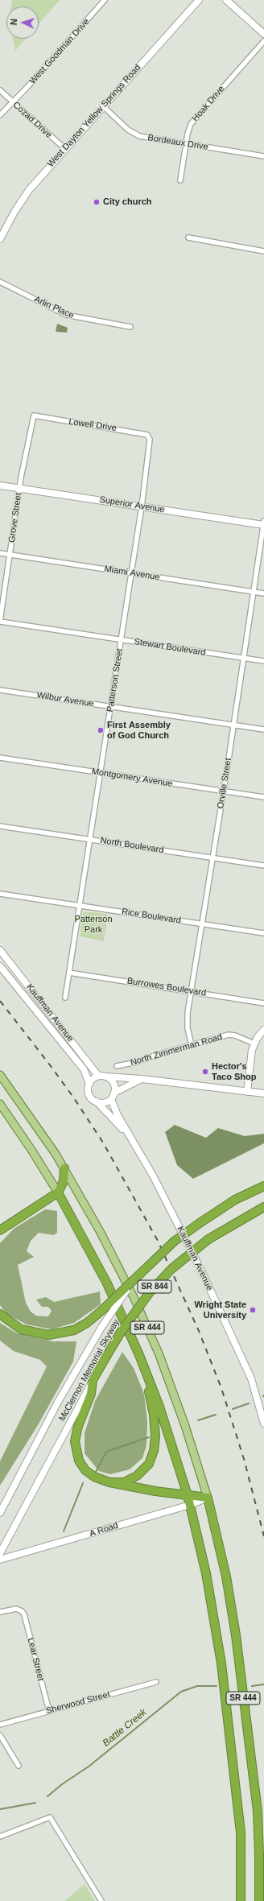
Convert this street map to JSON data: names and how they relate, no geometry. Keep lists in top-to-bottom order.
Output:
{
  "streets": {
    "highway": ["SR 844", "SR 444", "McClernon Memorial Skyway"],
    "street": [
      "West Goodman Drive",
      "Hoak Drive",
      "West Dayton Yellow Springs Road",
      "Cozad Drive",
      "Bordeaux Drive",
      "Arlin Place",
      "Lowell Drive",
      "Superior Avenue",
      "Grove Street",
      "Miami Avenue",
      "Stewart Boulevard",
      "Patterson Street",
      "Wilbur Avenue",
      "Montgomery Avenue",
      "Orville Street",
      "North Boulevard",
      "Rice Boulevard",
      "Burrowes Boulevard",
      "Kauffman Avenue",
      "North Zimmerman Road",
      "A Road",
      "Lear Street",
      "Sherwood Street"
    ]
  },
  "crossings": [
    ["West Goodman Drive", "Cozad Drive"],
    ["Hoak Drive", "Bordeaux Drive"],
    ["West Dayton Yellow Springs Road", "Cozad Drive"],
    ["West Dayton Yellow Springs Road", "Bordeaux Drive"],
    ["Lowell Drive", "Grove Street"],
    ["Lowell Drive", "Patterson Street"],
    ["Superior Avenue", "Grove Street"],
    ["Superior Avenue", "Patterson Street"],
    ["Superior Avenue", "Orville Street"],
    ["Grove Street", "Miami Avenue"],
    ["Grove Street", "Stewart Boulevard"],
    ["Miami Avenue", "Patterson Street"],
    ["Miami Avenue", "Orville Street"],
    ["Stewart Boulevard", "Patterson Street"],
    ["Stewart Boulevard", "Orville Street"],
    ["Patterson Street", "Wilbur Avenue"],
    ["Patterson Street", "Montgomery Avenue"],
    ["Patterson Street", "North Boulevard"],
    ["Patterson Street", "Rice Boulevard"],
    ["Patterson Street", "Burrowes Boulevard"],
    ["Wilbur Avenue", "Orville Street"],
    ["Montgomery Avenue", "Orville Street"],
    ["Orville Street", "North Boulevard"],
    ["Orville Street", "Rice Boulevard"],
    ["Orville Street", "Burrowes Boulevard"],
    ["Orville Street", "North Zimmerman Road"],
    ["SR 444", "A Road"],
    ["Lear Street", "Sherwood Street"]
  ],
  "water": ["Battle Creek"],
  "parks": ["Patterson Park"],
  "places": [
    "City church",
    "First Assembly of God Church",
    "Hector's Taco Shop",
    "Wright State University"
  ],
  "north": "left"
}
